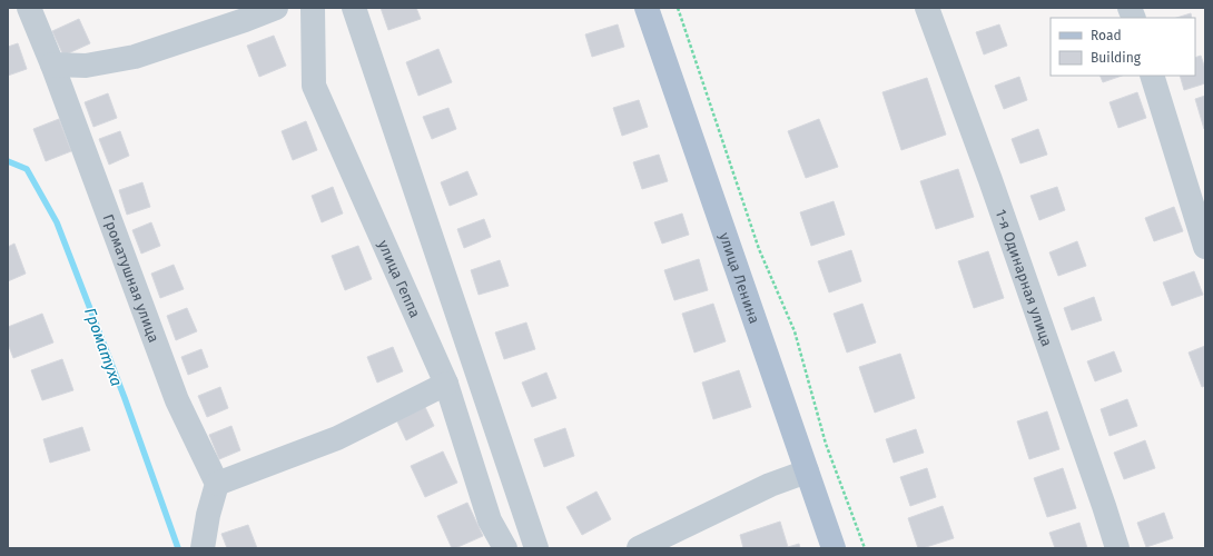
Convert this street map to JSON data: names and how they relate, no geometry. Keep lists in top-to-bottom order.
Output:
{
  "streets": {
    "main road": ["улица Ленина"],
    "street": ["1-я Одинарная улица", "Громатушная улица", "улица Геппа"]
  },
  "water": ["Громатуха"],
  "legend": ["Road", "Building"]
}
